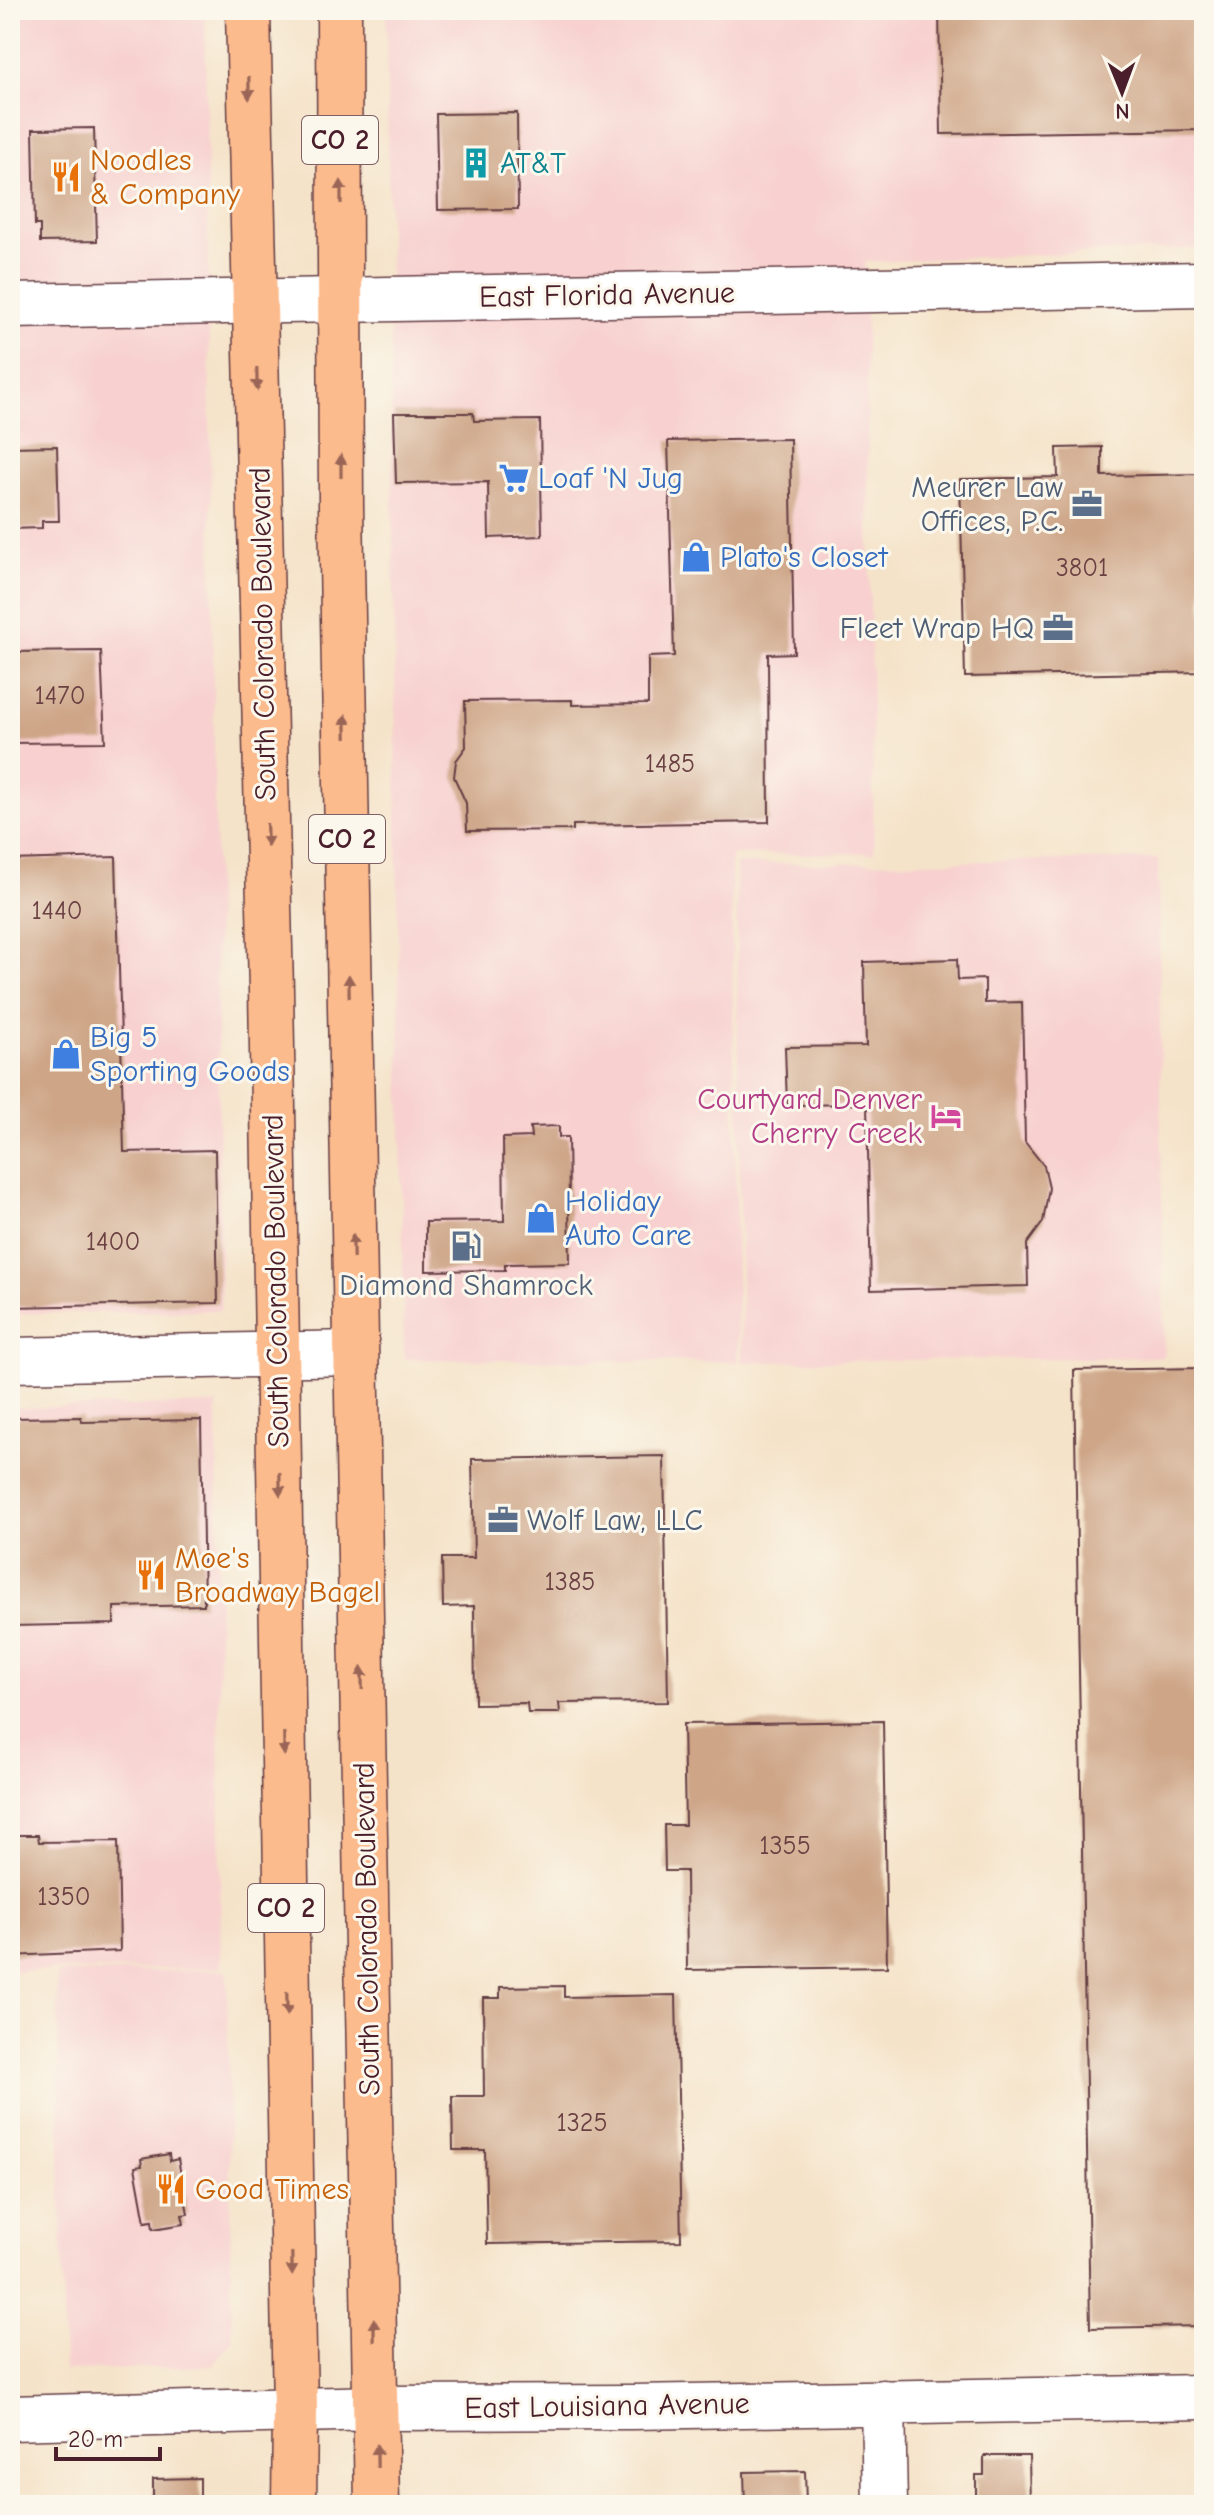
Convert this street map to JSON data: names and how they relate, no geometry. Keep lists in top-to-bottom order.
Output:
{
  "streets": {
    "main road": ["CO 2", "South Colorado Boulevard"],
    "street": ["East Florida Avenue", "East Louisiana Avenue"]
  },
  "crossings": [
    ["East Florida Avenue", "South Colorado Boulevard"],
    ["South Colorado Boulevard", "East Louisiana Avenue"]
  ],
  "places": {
    "building": ["AT&T"],
    "restaurant": ["Noodles & Company", "Moe's Broadway Bagel", "Good Times"],
    "supermarket": ["Loaf 'N Jug"],
    "office": ["Meurer Law Offices, P.C.", "Fleet Wrap HQ", "Wolf Law, LLC"],
    "shop": ["Plato's Closet", "Big 5 Sporting Goods", "Holiday Auto Care"],
    "hotel": ["Courtyard Denver Cherry Creek"],
    "fuel station": ["Diamond Shamrock"]
  },
  "house_numbers": [
    "3801",
    "1470",
    "1485",
    "1440",
    "1400",
    "1385",
    "1355",
    "1350",
    "1325"
  ],
  "scale_bar": "20 m",
  "north": "bottom"
}
